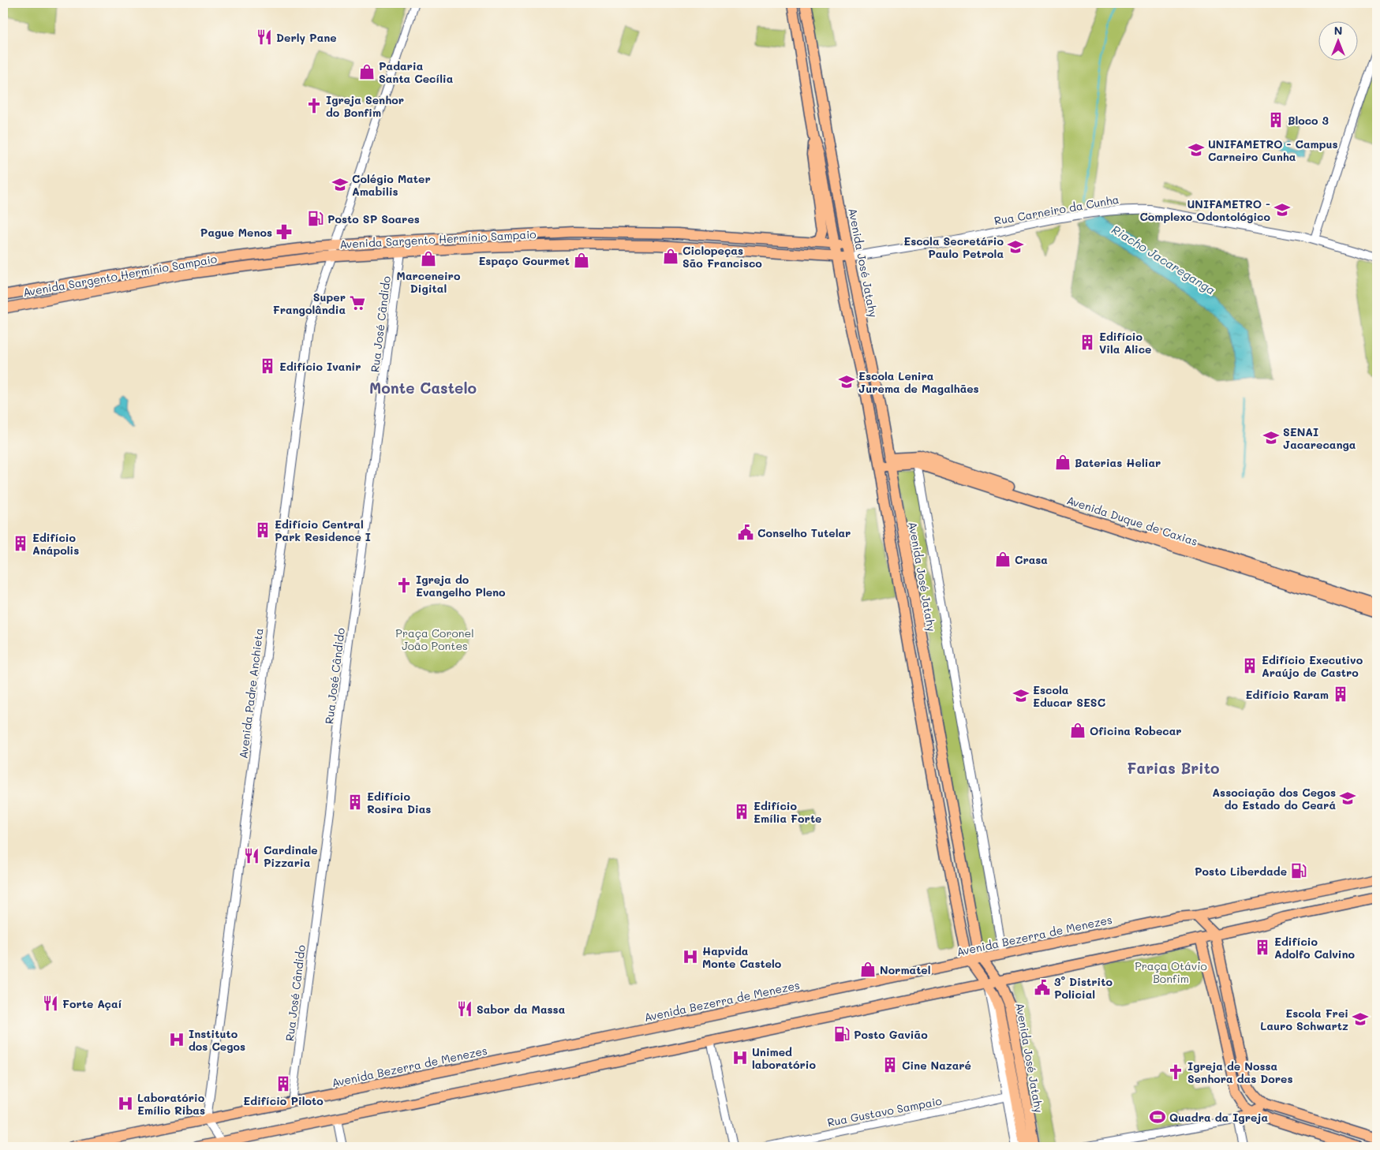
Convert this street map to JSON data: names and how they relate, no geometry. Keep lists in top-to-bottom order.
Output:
{
  "streets": {
    "main road": [
      "Avenida Sargento Hermínio Sampaio",
      "Avenida José Jatahy",
      "Avenida Duque de Caxias",
      "Avenida Bezerra de Menezes"
    ],
    "street": [
      "Rua Carneiro da Cunha",
      "Rua José Cândido",
      "Avenida Padre Anchieta",
      "Rua Gustavo Sampaio"
    ]
  },
  "crossings": [
    ["Rua Carneiro da Cunha", "Avenida Sargento Hermínio Sampaio"],
    ["Avenida Sargento Hermínio Sampaio", "Avenida José Jatahy"],
    ["Avenida Sargento Hermínio Sampaio", "Rua José Cândido"],
    ["Avenida Sargento Hermínio Sampaio", "Avenida Padre Anchieta"],
    ["Avenida José Jatahy", "Avenida Duque de Caxias"],
    ["Avenida José Jatahy", "Avenida Bezerra de Menezes"],
    ["Avenida José Jatahy", "Rua Gustavo Sampaio"],
    ["Rua José Cândido", "Avenida Bezerra de Menezes"],
    ["Avenida Padre Anchieta", "Avenida Bezerra de Menezes"]
  ],
  "districts": ["Monte Castelo", "Farias Brito"],
  "water": ["Riacho Jacareganga"],
  "parks": ["Praça Coronel João Pontes", "Praça Otávio Bonfim"],
  "places": {
    "restaurant": [
      "Derly Pane",
      "Cardinale Pizzaria",
      "Forte Açaí",
      "Sabor da Massa"
    ],
    "shop": [
      "Padaria Santa Cecília",
      "Ciclopeças São Francisco",
      "Marceneiro Digital",
      "Espaço Gourmet",
      "Baterias Heliar",
      "Crasa",
      "Oficina Robecar",
      "Normatel"
    ],
    "church": ["Igreja Senhor do Bonfim", "Igreja do Evangelho Pleno", "Igreja de Nossa Senhora das Dores"],
    "building": [
      "Bloco 3",
      "Edifício Vila Alice",
      "Edifício Ivanir",
      "Edifício Central Park Residence I",
      "Edifício Anápolis",
      "Edifício Executivo Araújo de Castro",
      "Edifício Raram",
      "Edifício Rosira Dias",
      "Edifício Emília Forte",
      "Edifício Adolfo Calvino",
      "Cine Nazaré",
      "Edifício Piloto"
    ],
    "school or university": [
      "UNIFAMETRO - Campus Carneiro Cunha",
      "Colégio Mater Amabilis",
      "UNIFAMETRO - Complexo Odontológico",
      "Escola Secretário Paulo Petrola",
      "Escola Lenira Jurema de Magalhães",
      "SENAI Jacarecanga",
      "Escola Educar SESC",
      "Associação dos Cegos do Estado do Ceará",
      "Escola Frei Lauro Schwartz"
    ],
    "fuel station": ["Posto SP Soares", "Posto Liberdade", "Posto Gavião"],
    "pharmacy": ["Pague Menos"],
    "supermarket": ["Super Frangolândia"],
    "public building": ["Conselho Tutelar", "3° Distrito Policial"],
    "hospital": [
      "Hapvida Monte Castelo",
      "Instituto dos Cegos",
      "Unimed laboratório",
      "Laboratório Emílio Ribas"
    ],
    "sports": ["Quadra da Igreja"]
  },
  "north": "top"
}
